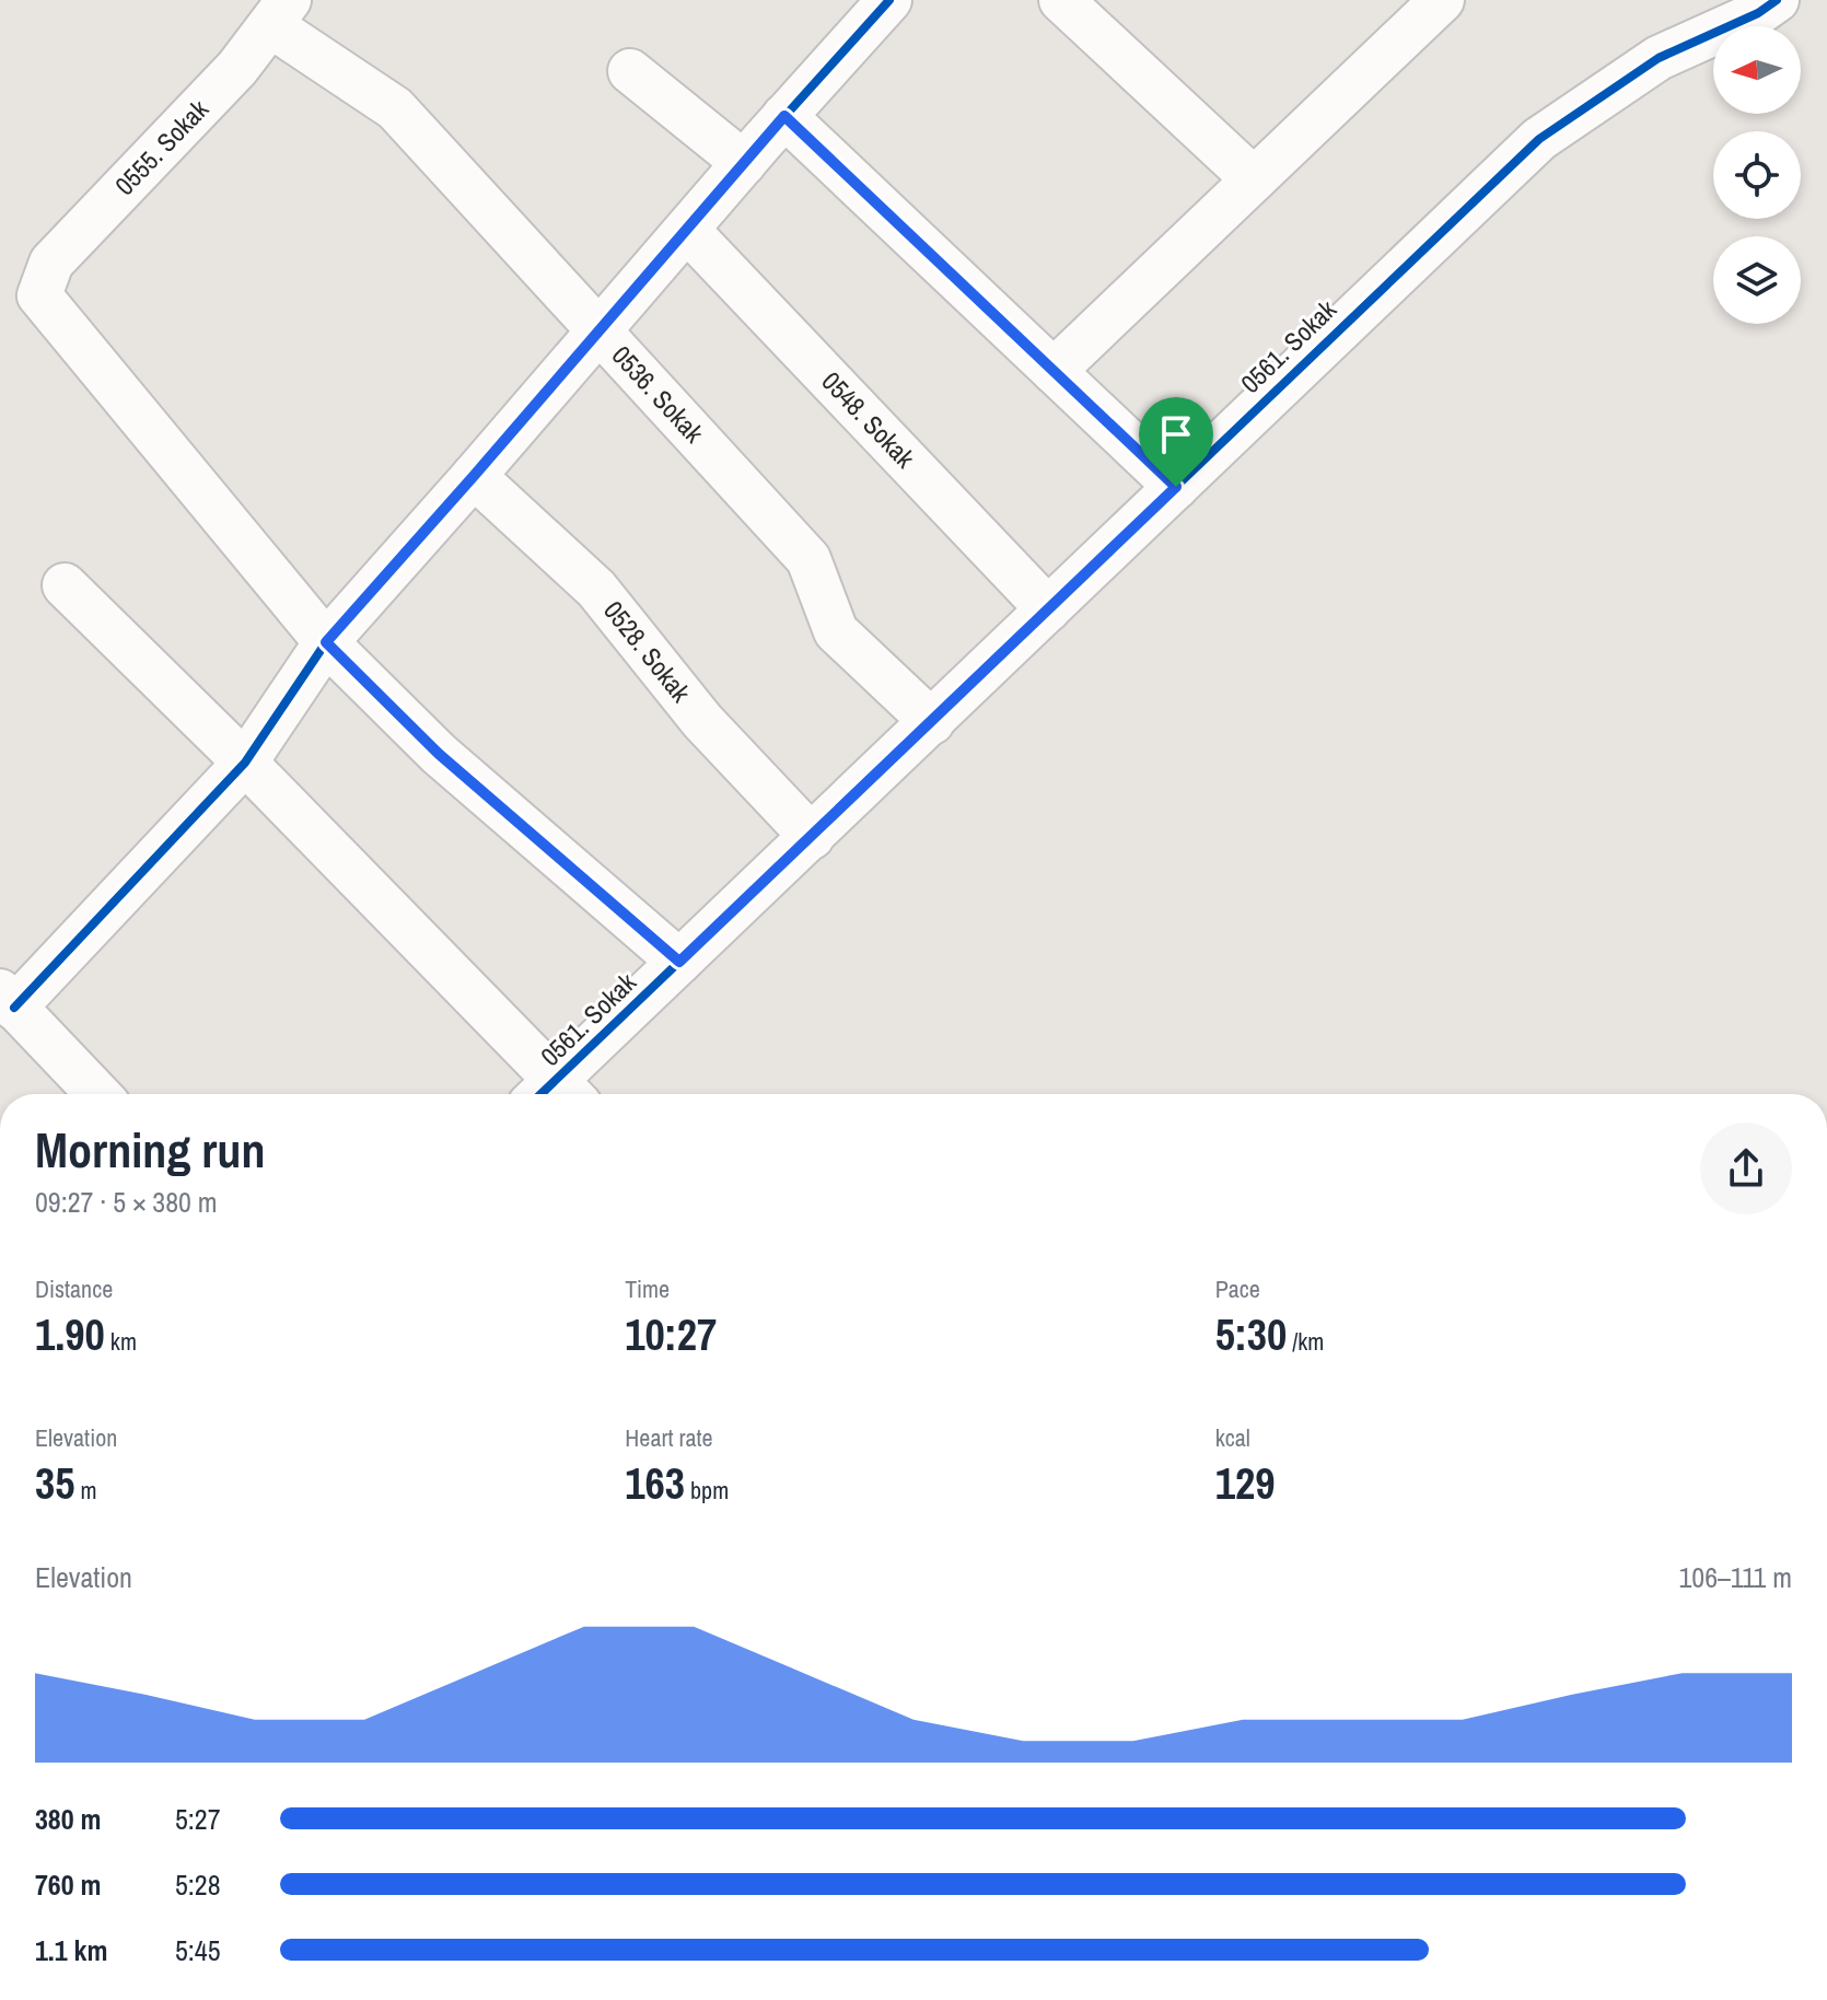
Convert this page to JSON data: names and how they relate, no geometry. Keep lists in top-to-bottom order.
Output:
{
  "streets": {
    "street": [
      "0555. Sokak",
      "0561. Sokak",
      "0536. Sokak",
      "0548. Sokak",
      "0528. Sokak"
    ]
  },
  "crossings": [
    ["0555. Sokak", "0536. Sokak"],
    ["0561. Sokak", "0536. Sokak"],
    ["0561. Sokak", "0548. Sokak"],
    ["0561. Sokak", "0528. Sokak"]
  ],
  "north": "left",
  "page": {
    "heading": ["Morning run", "09:27 · 5 × 380 m"],
    "stats": [
      ["Distance", "1.90 km"],
      ["Time", "10:27"],
      ["Pace", "5:30 /km"],
      ["Elevation", "35 m"],
      ["Heart rate", "163 bpm"],
      ["kcal", "129"]
    ],
    "chart": ["Elevation", "106–111 m"],
    "list": [
      {
        "name": "380 m",
        "note": "5:27"
      },
      {
        "name": "760 m",
        "note": "5:28"
      },
      {
        "name": "1.1 km",
        "note": "5:45"
      }
    ]
  }
}
